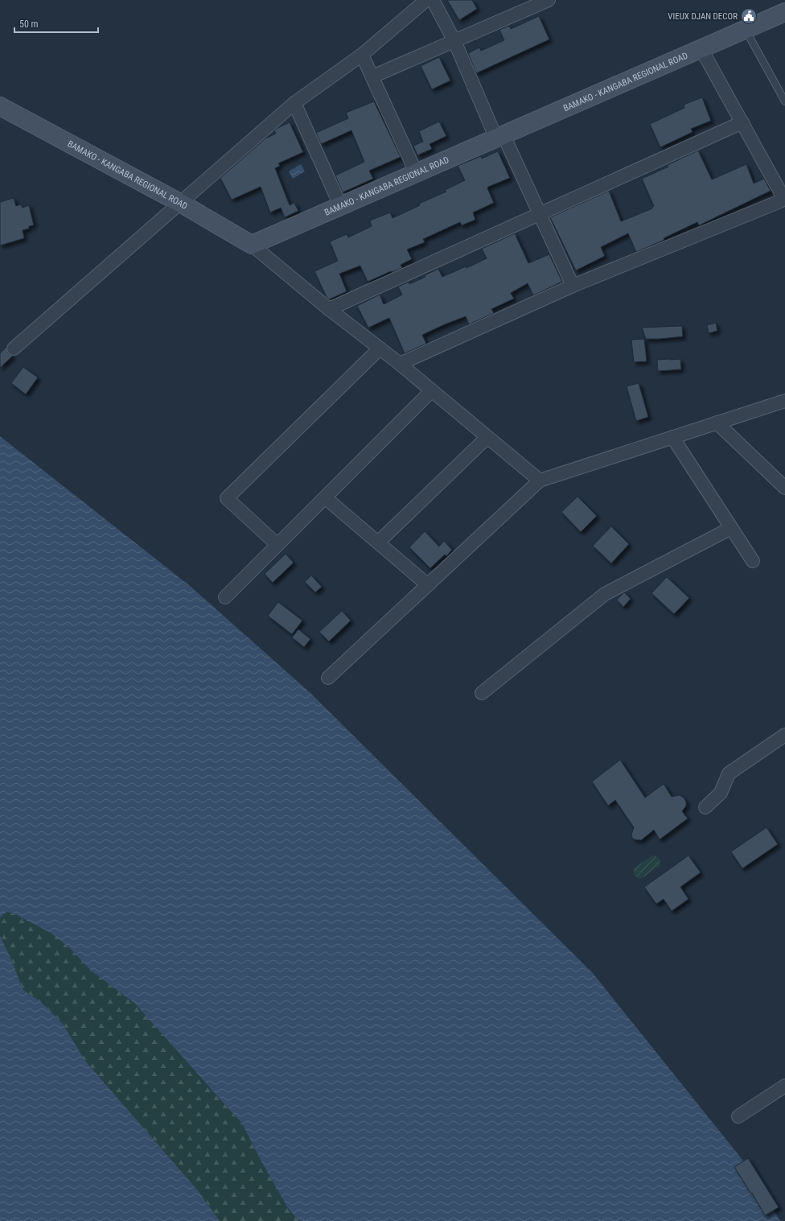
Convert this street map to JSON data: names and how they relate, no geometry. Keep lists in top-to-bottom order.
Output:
{
  "streets": {
    "street": ["BAMAKO - KANGABA REGIONAL ROAD"]
  },
  "places": {
    "public building": ["VIEUX DJAN DECOR"]
  },
  "scale_bar": "50 m"
}
